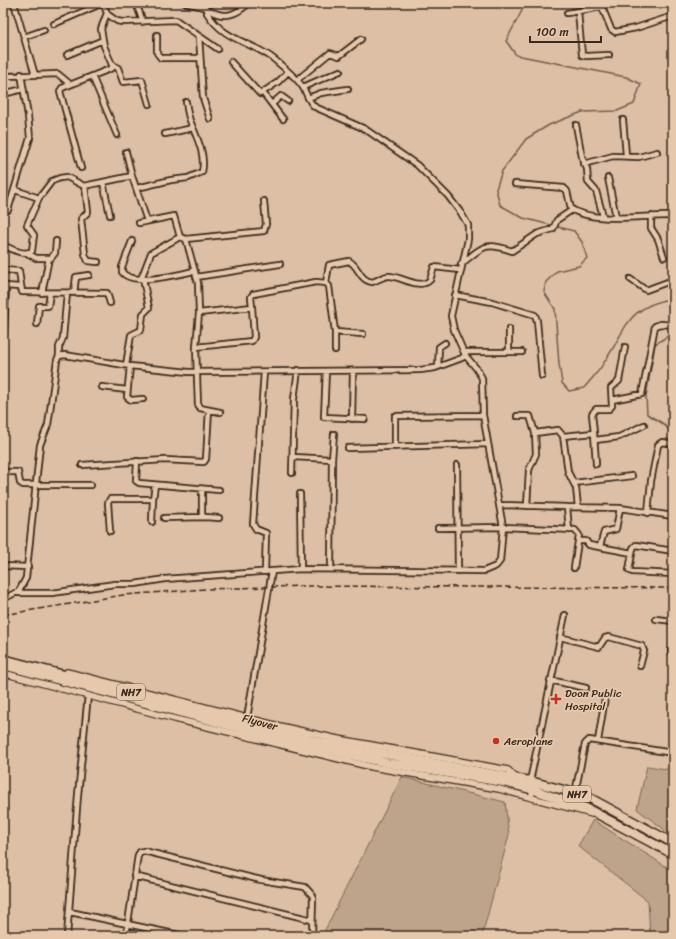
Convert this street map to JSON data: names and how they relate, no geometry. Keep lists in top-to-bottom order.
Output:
{
  "streets": {
    "highway": ["NH7", "Flyover"]
  },
  "crossings": [
    ["NH7", "Flyover"]
  ],
  "places": {
    "health": ["Doon Public Hospital"],
    "other": ["Aeroplane"]
  },
  "scale_bar": "100 m"
}
